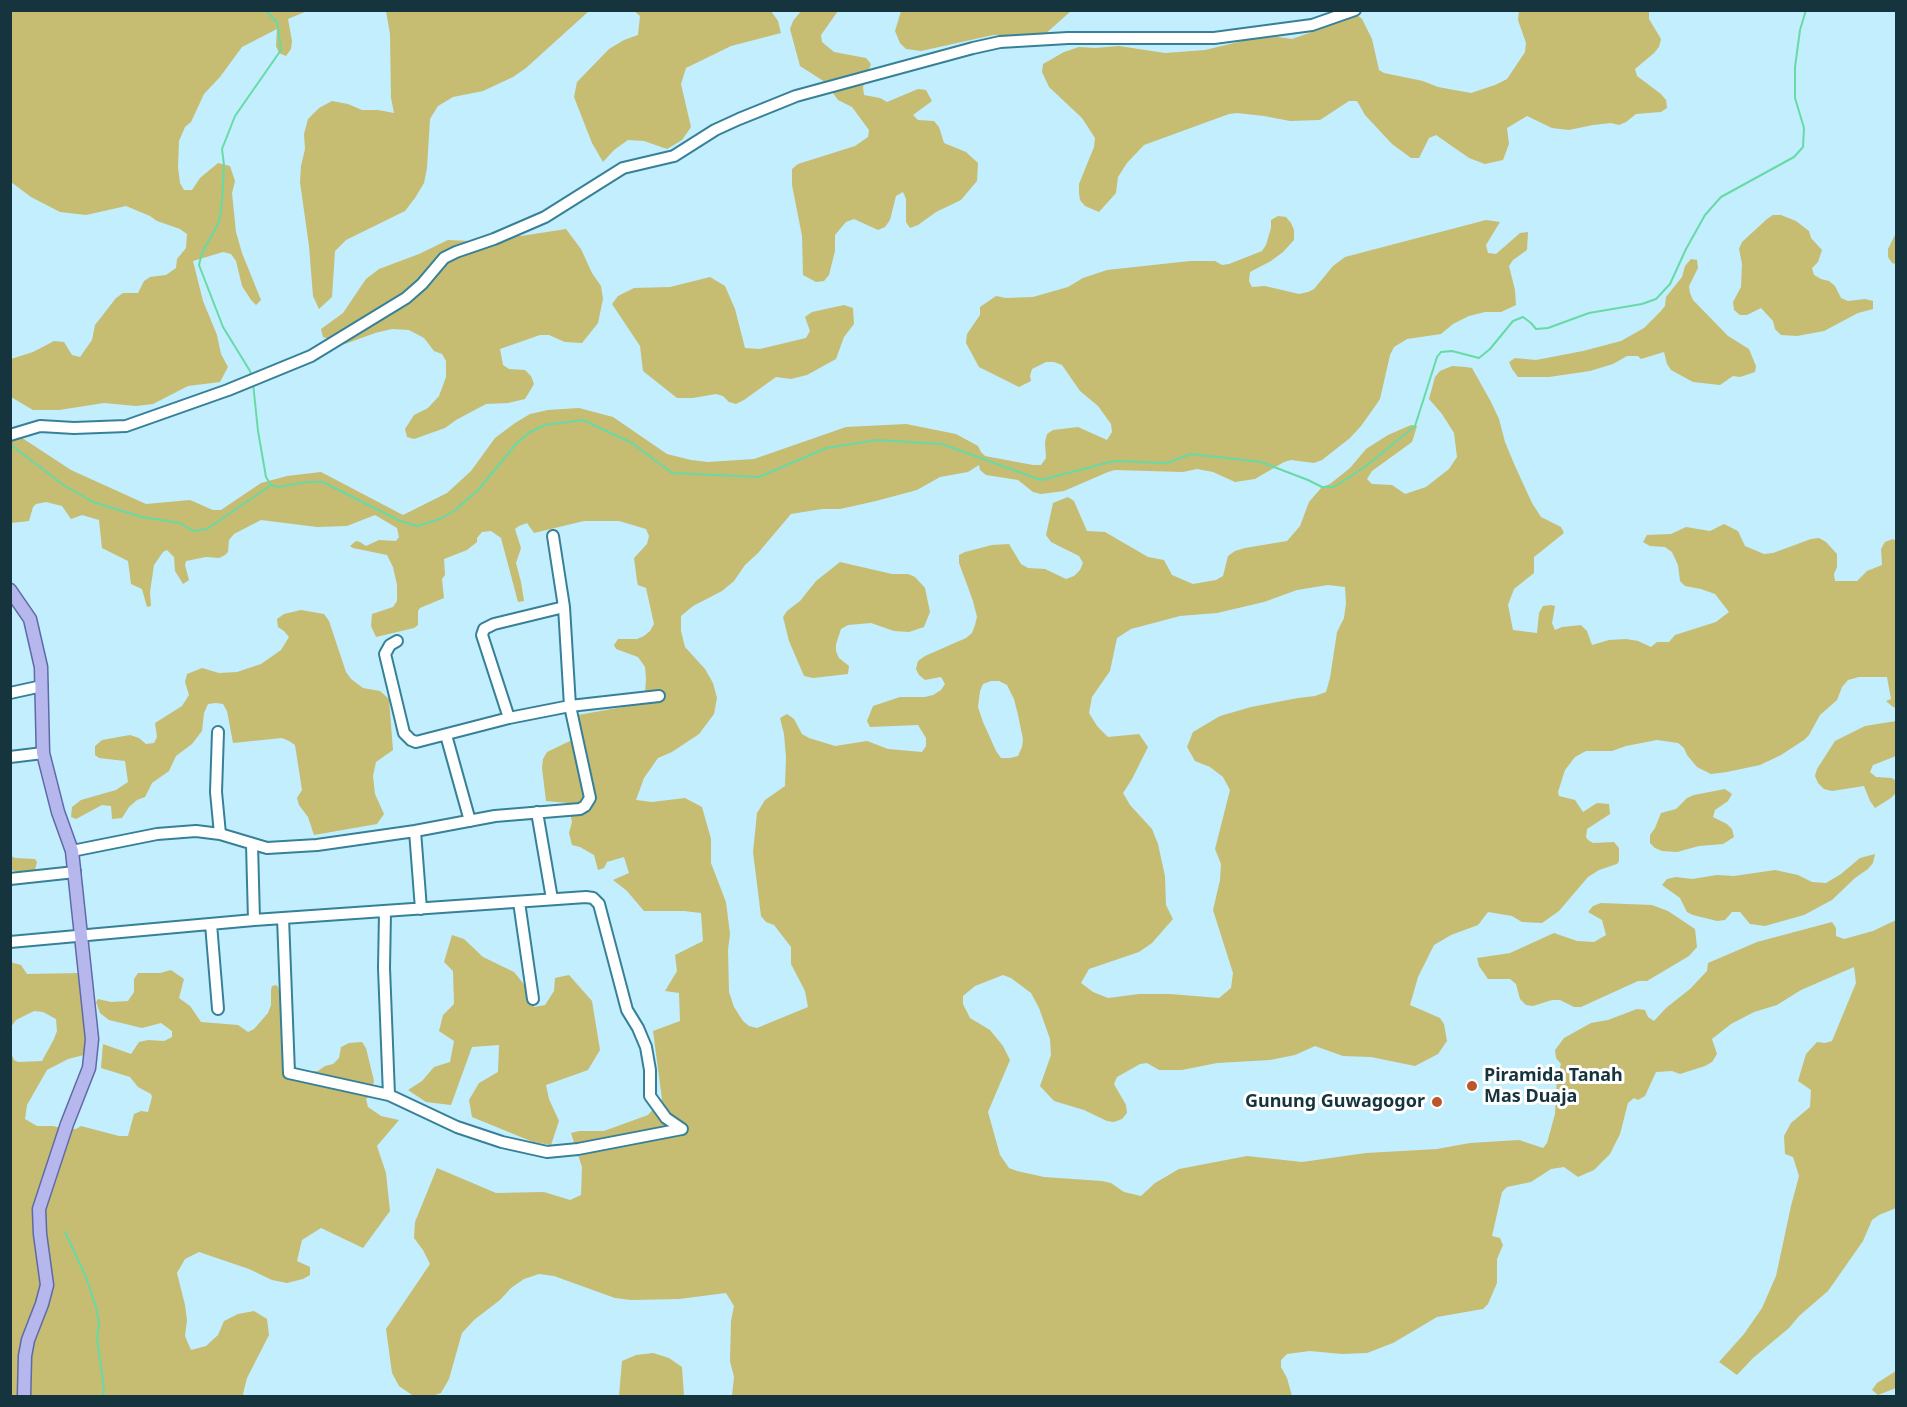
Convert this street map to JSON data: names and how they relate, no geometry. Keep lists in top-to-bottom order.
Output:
{
  "places": ["Piramida Tanah Mas Duaja", "Gunung Guwagogor"]
}
